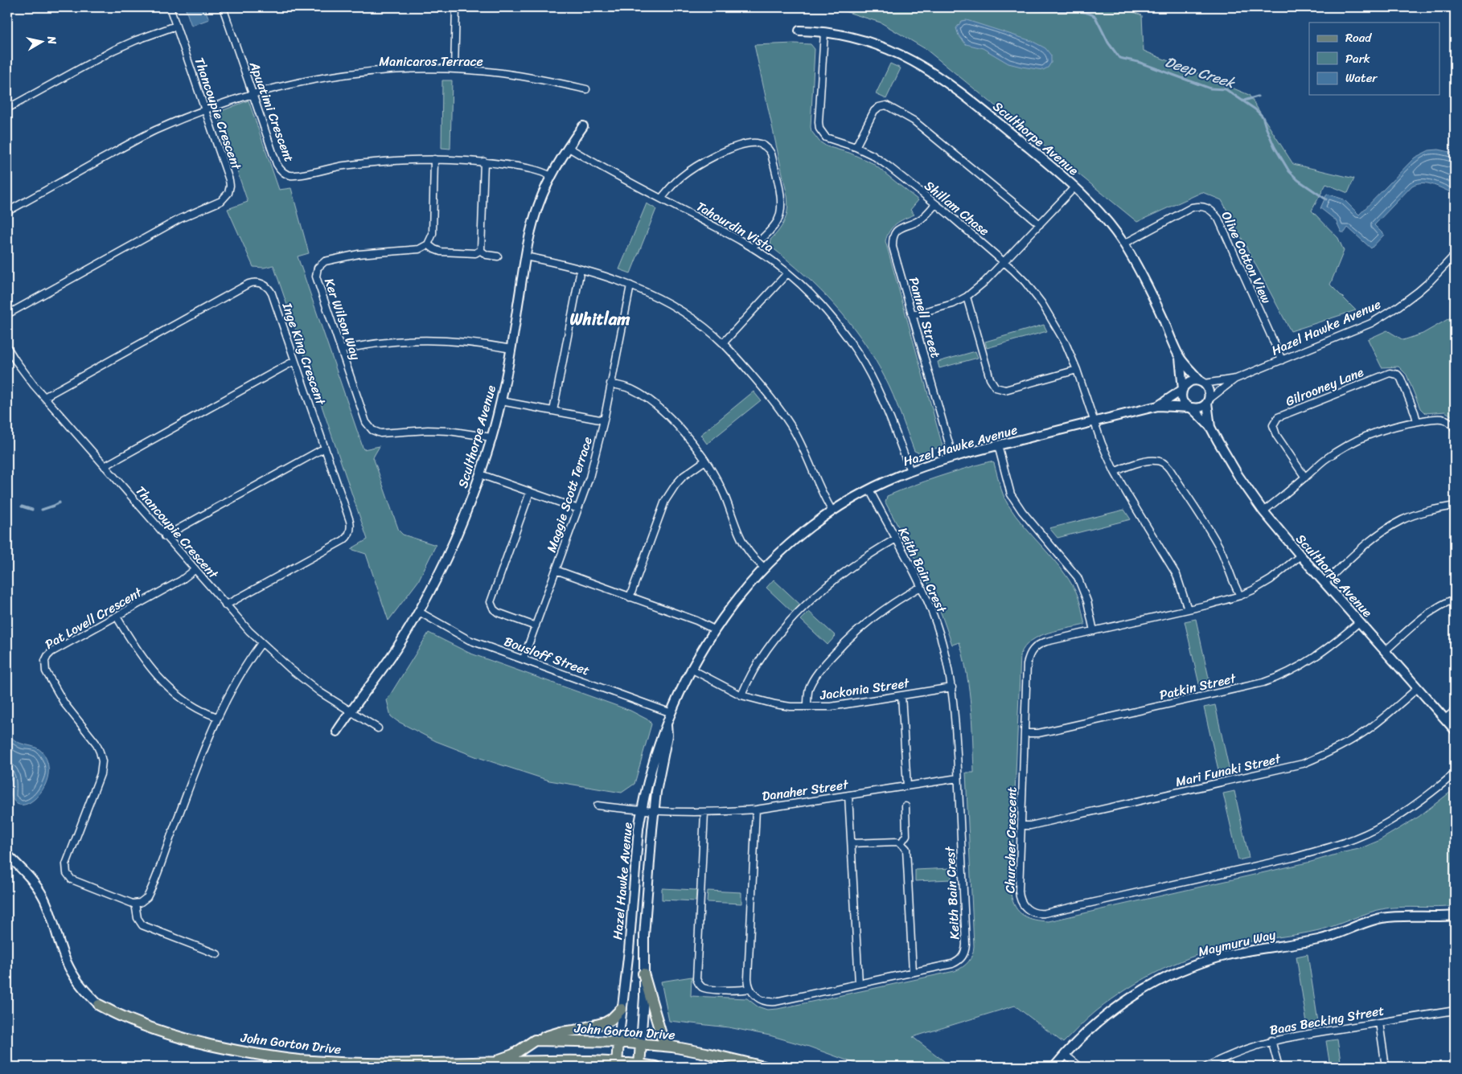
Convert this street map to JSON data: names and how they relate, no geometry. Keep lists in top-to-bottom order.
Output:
{
  "streets": {
    "main road": ["John Gorton Drive"],
    "street": [
      "Manicaros Terrace",
      "Apuatimi Crescent",
      "Thancoupie Crescent",
      "Sculthorpe Avenue",
      "Shillam Chase",
      "Tahourdin Vista",
      "Olive Cotton View",
      "Pannell Street",
      "Ker Wilson Way",
      "Hazel Hawke Avenue",
      "Inge King Crescent",
      "Gilrooney Lane",
      "Maggie Scott Terrace",
      "Keith Bain Crest",
      "Pat Lovell Crescent",
      "Bousloff Street",
      "Patkin Street",
      "Jackonia Street",
      "Mari Funaki Street",
      "Danaher Street",
      "Churcher Crescent",
      "Maymuru Way",
      "Baas Becking Street"
    ]
  },
  "crossings": [
    ["Manicaros Terrace", "Apuatimi Crescent"],
    ["Manicaros Terrace", "Thancoupie Crescent"],
    ["Apuatimi Crescent", "Sculthorpe Avenue"],
    ["Thancoupie Crescent", "Sculthorpe Avenue"],
    ["Thancoupie Crescent", "Inge King Crescent"],
    ["Thancoupie Crescent", "Pat Lovell Crescent"],
    ["Sculthorpe Avenue", "Shillam Chase"],
    ["Sculthorpe Avenue", "Tahourdin Vista"],
    ["Sculthorpe Avenue", "Olive Cotton View"],
    ["Sculthorpe Avenue", "Ker Wilson Way"],
    ["Sculthorpe Avenue", "Hazel Hawke Avenue"],
    ["Sculthorpe Avenue", "Bousloff Street"],
    ["Sculthorpe Avenue", "Patkin Street"],
    ["Sculthorpe Avenue", "Mari Funaki Street"],
    ["Sculthorpe Avenue", "Churcher Crescent"],
    ["Shillam Chase", "Pannell Street"],
    ["Shillam Chase", "Hazel Hawke Avenue"],
    ["Shillam Chase", "Churcher Crescent"],
    ["Tahourdin Vista", "Hazel Hawke Avenue"],
    ["Olive Cotton View", "Hazel Hawke Avenue"],
    ["Pannell Street", "Hazel Hawke Avenue"],
    ["Hazel Hawke Avenue", "Keith Bain Crest"],
    ["Hazel Hawke Avenue", "Bousloff Street"],
    ["Hazel Hawke Avenue", "Jackonia Street"],
    ["Hazel Hawke Avenue", "Danaher Street"],
    ["Hazel Hawke Avenue", "John Gorton Drive"],
    ["Maggie Scott Terrace", "Bousloff Street"],
    ["Keith Bain Crest", "Jackonia Street"],
    ["Keith Bain Crest", "Danaher Street"],
    ["Patkin Street", "Churcher Crescent"],
    ["Mari Funaki Street", "Churcher Crescent"]
  ],
  "districts": ["Whitlam"],
  "water": ["Deep Creek"],
  "legend": ["Road", "Park", "Water"],
  "north": "right"
}
